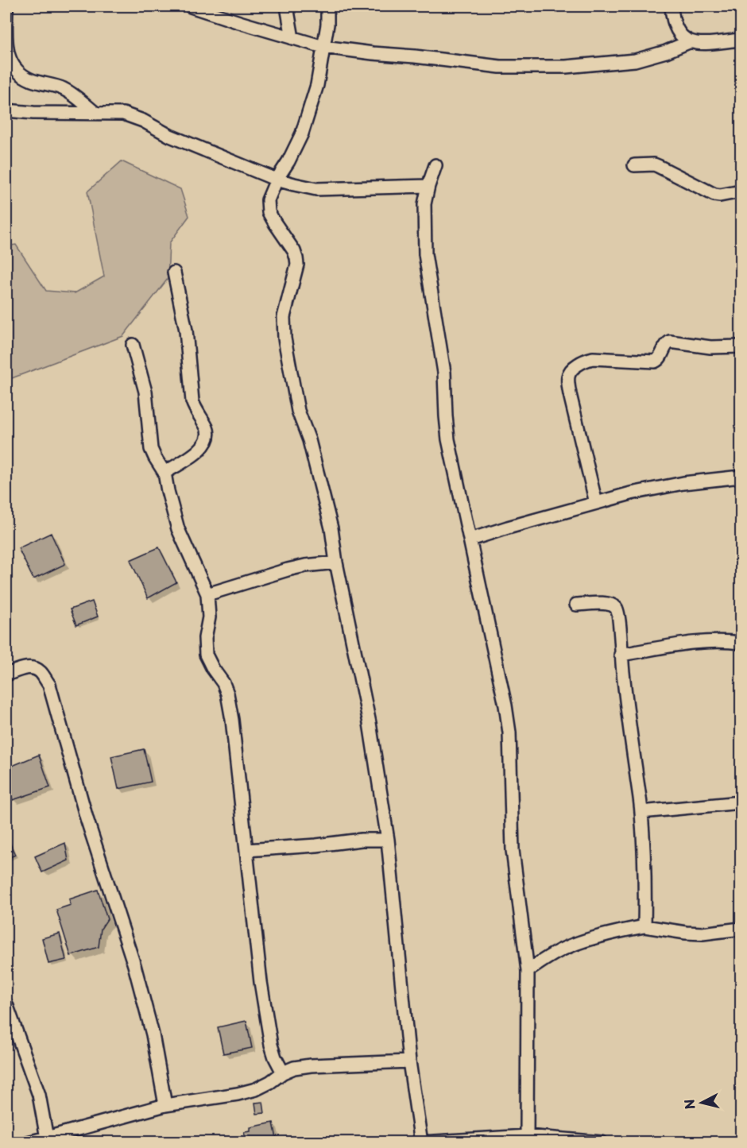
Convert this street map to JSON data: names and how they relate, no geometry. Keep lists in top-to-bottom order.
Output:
{
  "north": "left"
}
